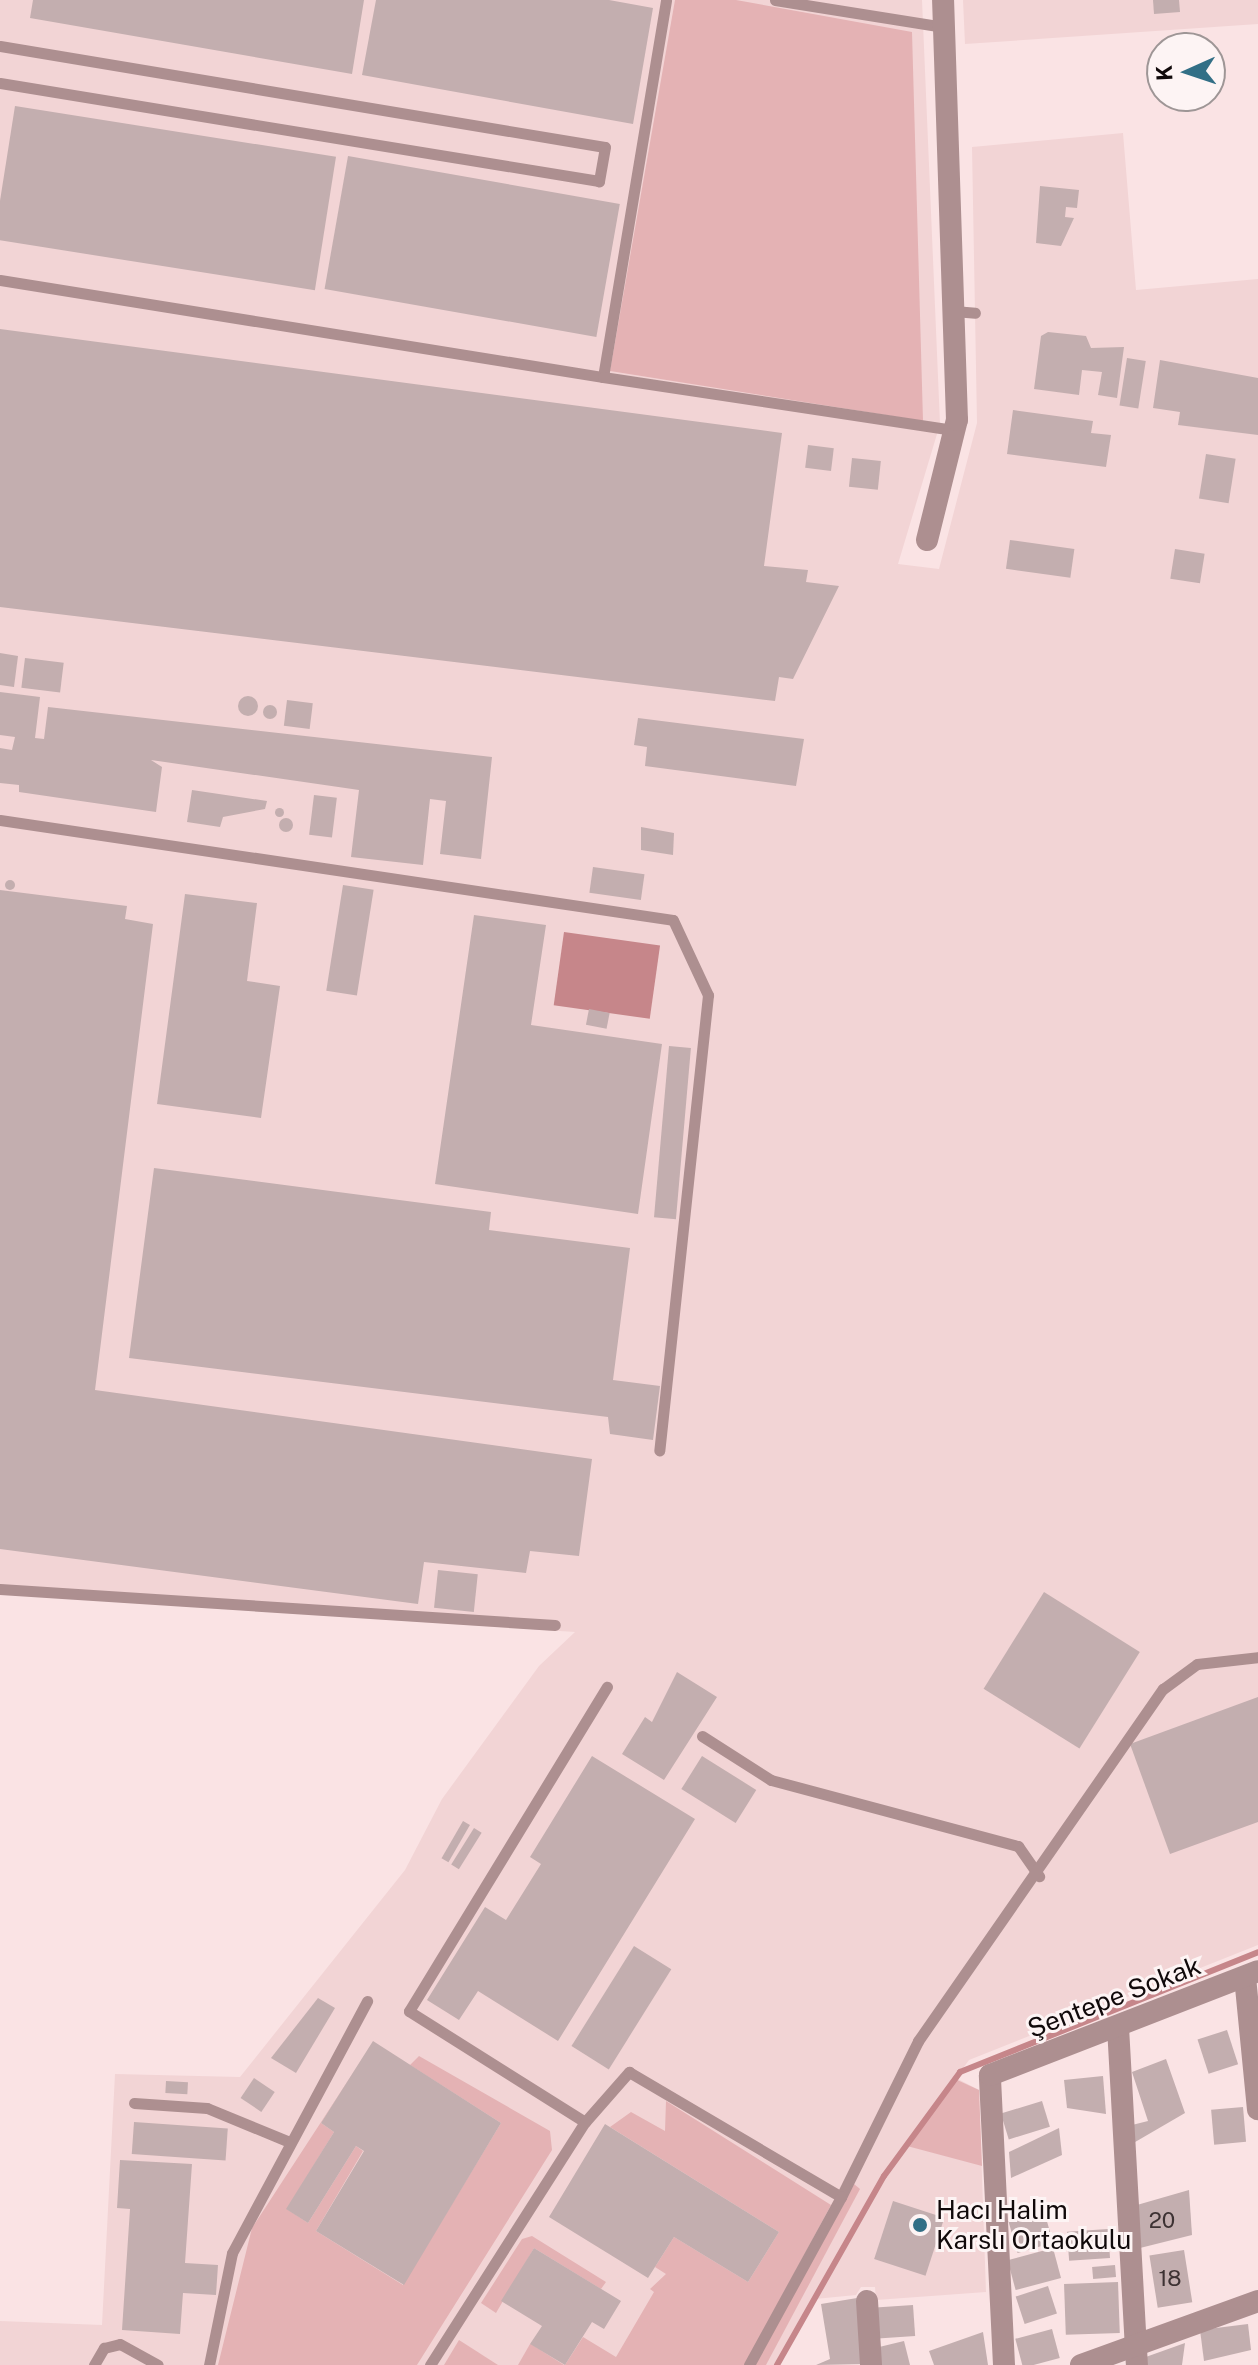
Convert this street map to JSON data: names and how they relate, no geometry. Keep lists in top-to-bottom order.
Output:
{
  "streets": {
    "street": ["Şentepe Sokak"]
  },
  "places": ["Hacı Halim Karslı Ortaokulu"],
  "house_numbers": ["20", "18"],
  "north": "left"
}
